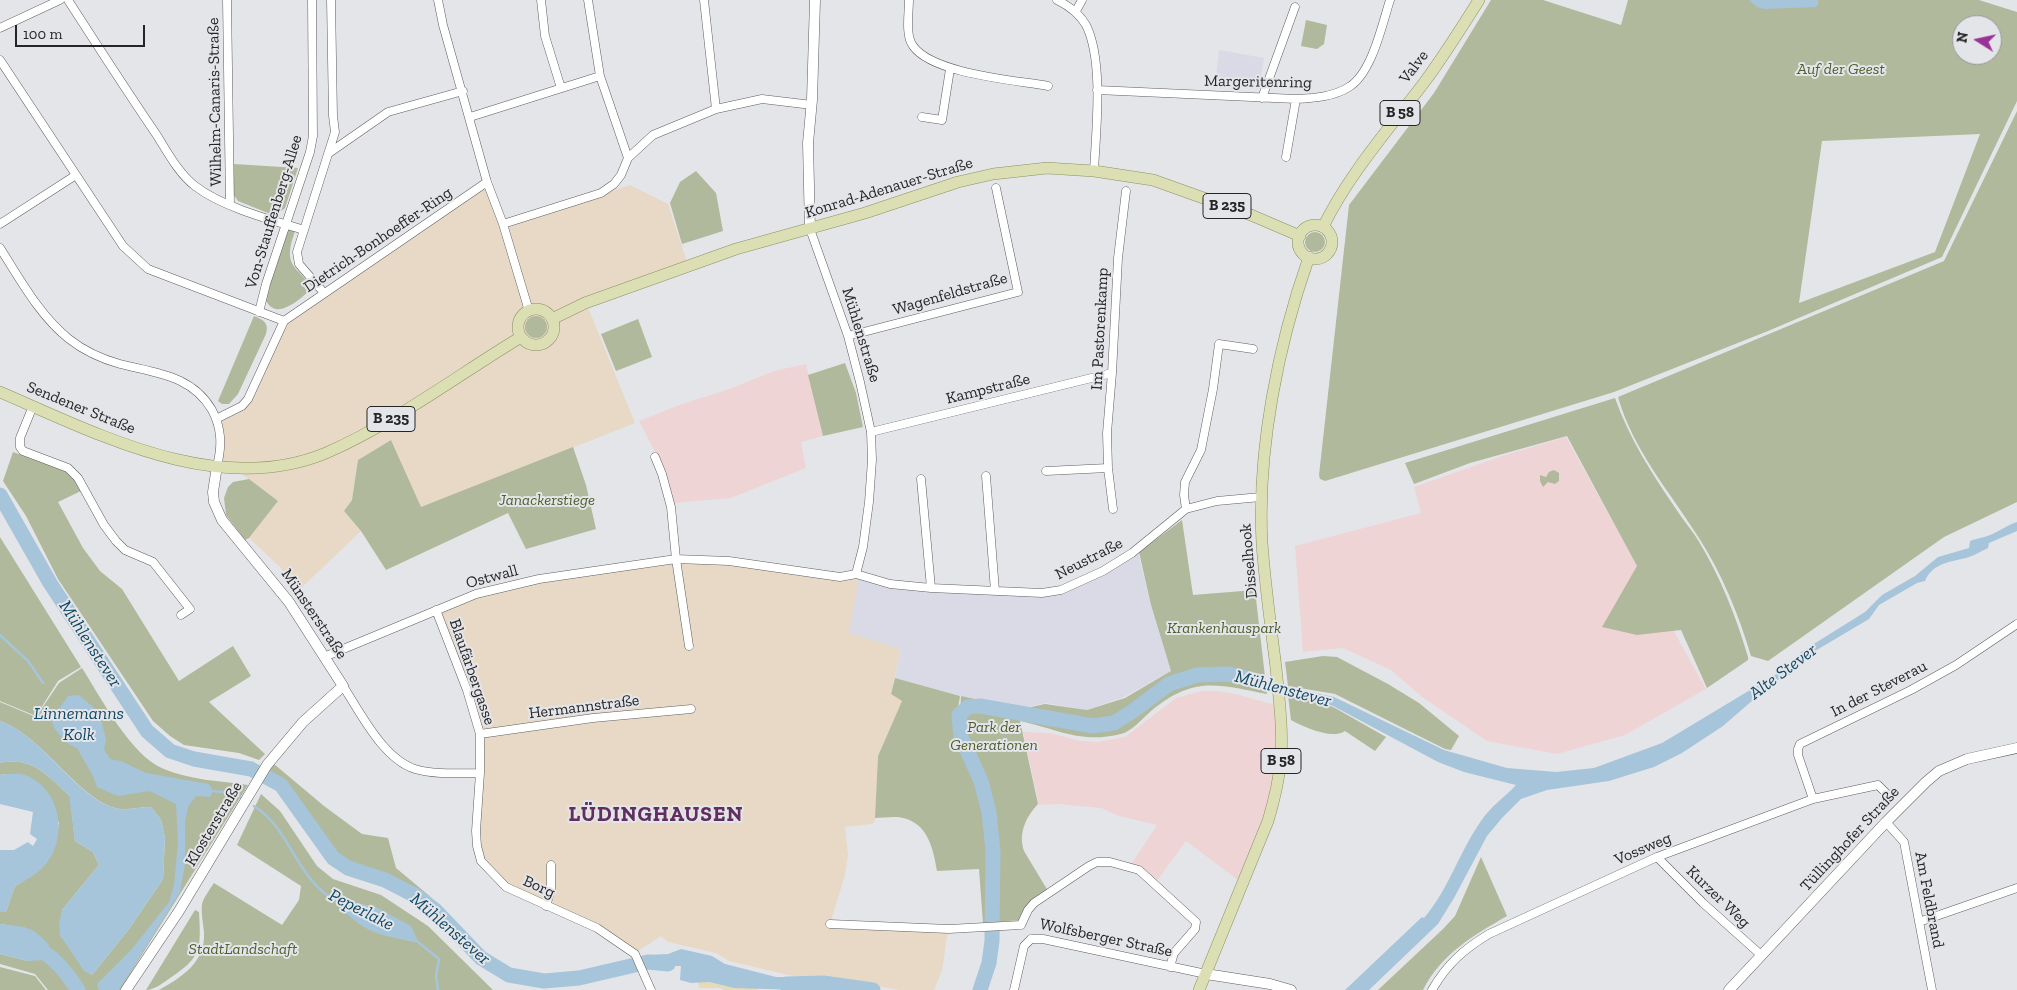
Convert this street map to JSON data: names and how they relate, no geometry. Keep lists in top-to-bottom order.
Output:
{
  "streets": {
    "main road": [
      "Valve",
      "B 58",
      "Konrad-Adenauer-Straße",
      "B 235",
      "Sendener Straße",
      "Disselhook"
    ],
    "street": [
      "Margeritenring",
      "Wilhelm-Canaris-Straße",
      "Von-Stauffenberg-Allee",
      "Dietrich-Bonhoeffer-Ring",
      "Wagenfeldstraße",
      "Im Pastorenkamp",
      "Mühlenstraße",
      "Kampstraße",
      "Neustraße",
      "Ostwall",
      "Münsterstraße",
      "Blaufärbergasse",
      "In der Steverau",
      "Hermannstraße",
      "Klosterstraße",
      "Tüllinghofer Straße",
      "Vossweg",
      "Borg",
      "Kurzer Weg",
      "Am Feldbrand",
      "Wolfsberger Straße"
    ]
  },
  "crossings": [
    ["Valve", "Konrad-Adenauer-Straße"],
    ["Valve", "Disselhook"],
    ["B 58", "Disselhook"],
    ["B 58", "Wolfsberger Straße"],
    ["Konrad-Adenauer-Straße", "B 235"],
    ["Konrad-Adenauer-Straße", "Mühlenstraße"],
    ["Konrad-Adenauer-Straße", "Disselhook"],
    ["B 235", "Sendener Straße"],
    ["B 235", "Münsterstraße"],
    ["Wagenfeldstraße", "Mühlenstraße"],
    ["Im Pastorenkamp", "Kampstraße"],
    ["Mühlenstraße", "Kampstraße"],
    ["Mühlenstraße", "Neustraße"],
    ["Mühlenstraße", "Ostwall"],
    ["Sendener Straße", "Münsterstraße"],
    ["Neustraße", "Disselhook"],
    ["Neustraße", "Ostwall"],
    ["Disselhook", "Wolfsberger Straße"],
    ["Ostwall", "Münsterstraße"],
    ["Ostwall", "Blaufärbergasse"],
    ["Münsterstraße", "Blaufärbergasse"],
    ["Münsterstraße", "Klosterstraße"],
    ["Münsterstraße", "Borg"],
    ["Blaufärbergasse", "Hermannstraße"],
    ["Blaufärbergasse", "Borg"],
    ["In der Steverau", "Vossweg"],
    ["Tüllinghofer Straße", "Kurzer Weg"],
    ["Tüllinghofer Straße", "Am Feldbrand"],
    ["Vossweg", "Kurzer Weg"]
  ],
  "districts": ["LÜDINGHAUSEN"],
  "water": [
    "Mühlenstever",
    "Alte Stever",
    "Linnemanns Kolk",
    "Peperlake"
  ],
  "parks": [
    "Auf der Geest",
    "Janackerstiege",
    "Krankenhauspark",
    "Park der Generationen",
    "StadtLandschaft"
  ],
  "scale_bar": "100 m",
  "north": "left"
}
